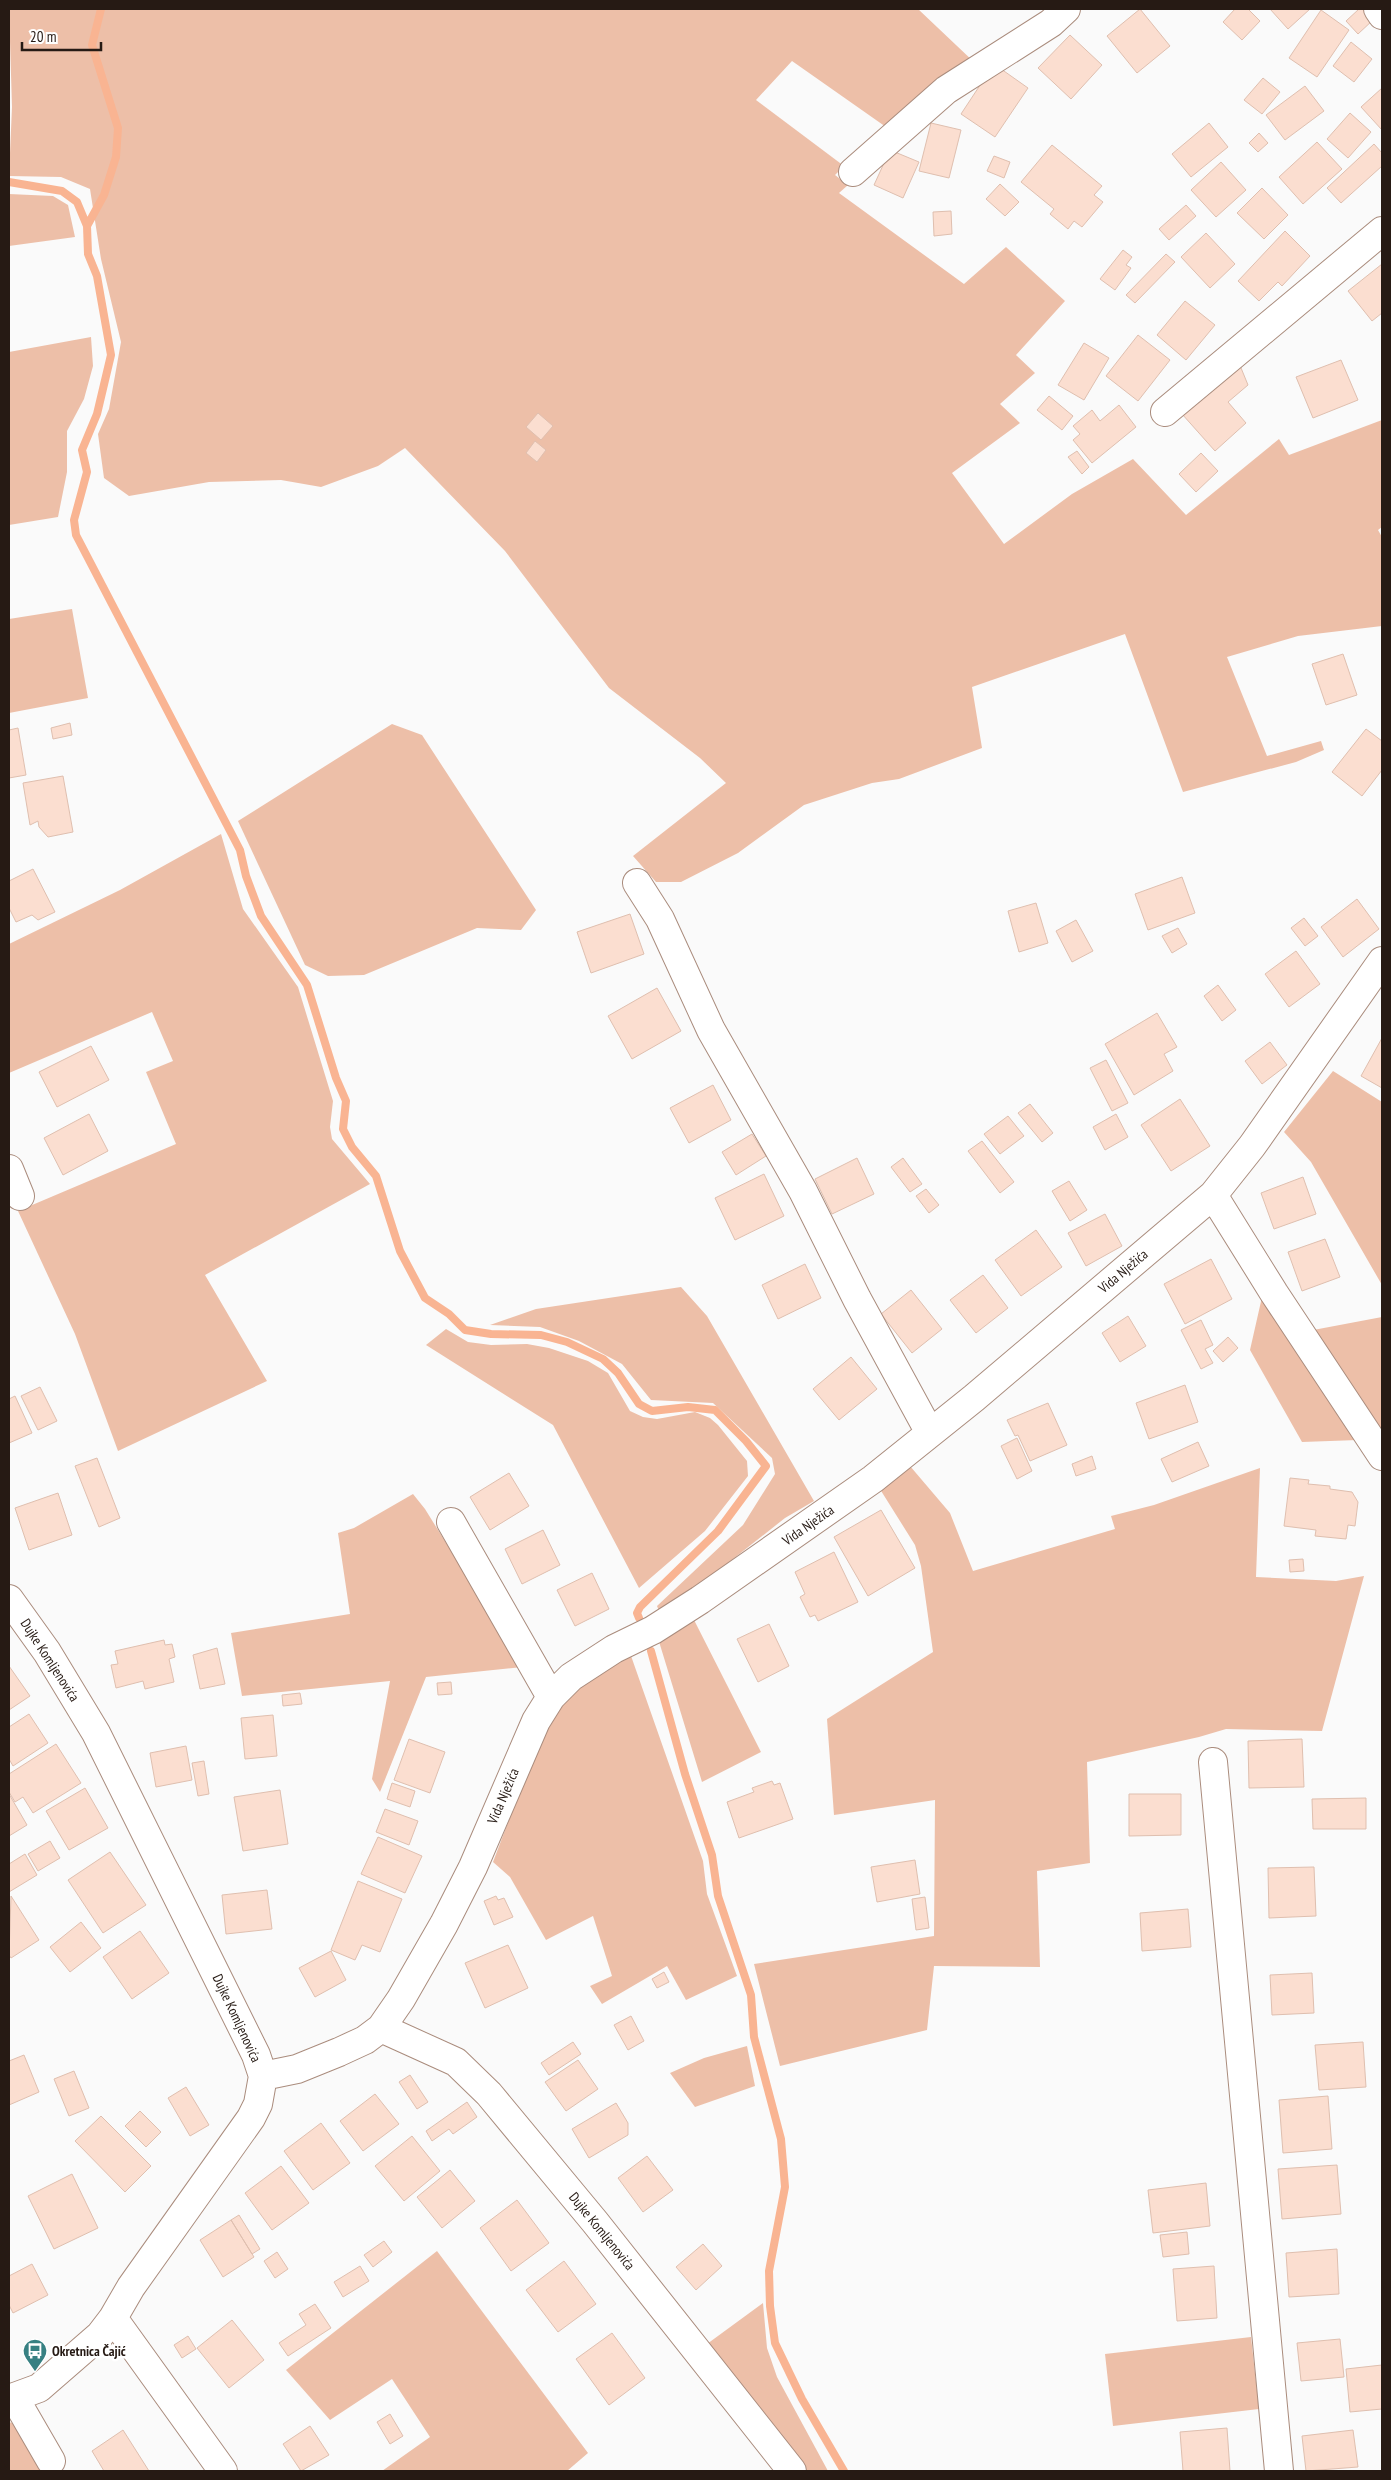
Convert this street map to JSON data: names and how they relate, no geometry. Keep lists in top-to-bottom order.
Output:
{
  "streets": {
    "street": ["Vida Nježića", "Dujke Komljenovića"]
  },
  "crossings": [
    ["Vida Nježića", "Dujke Komljenovića"]
  ],
  "places": {
    "bus stop": ["Okretnica Čajić"]
  },
  "scale_bar": "20 m"
}
